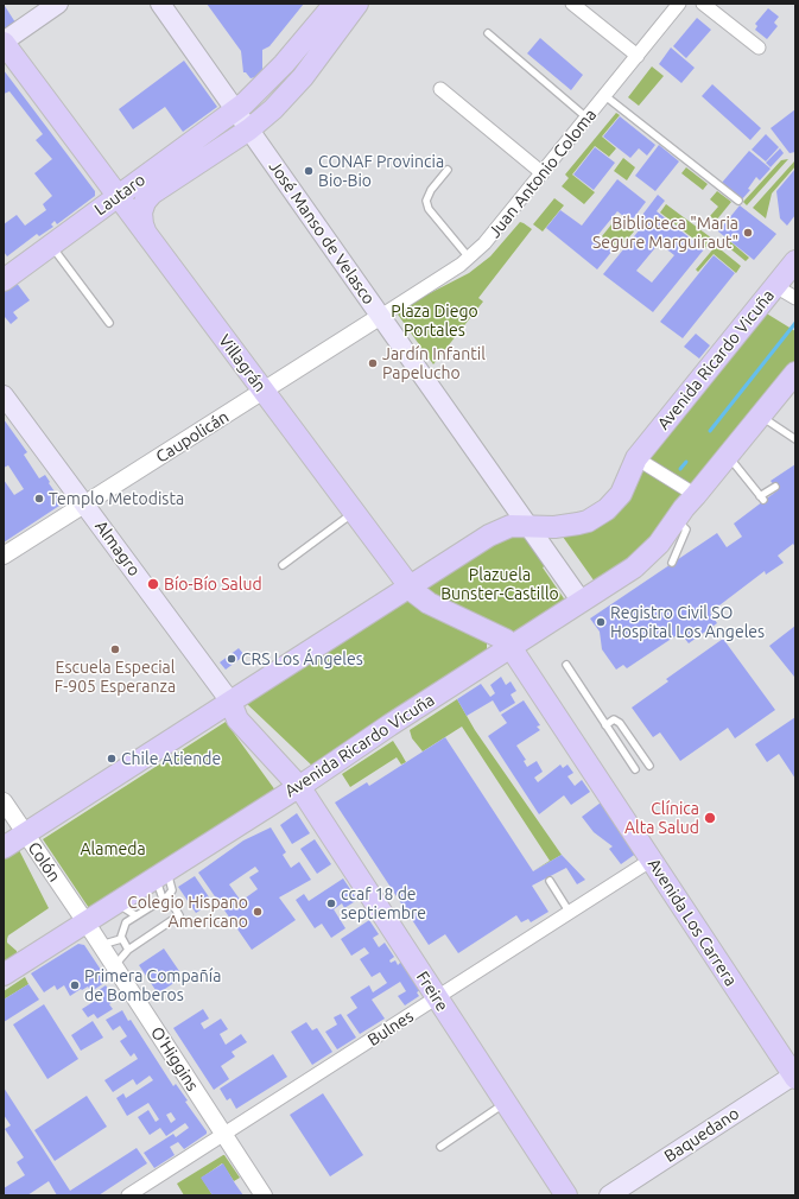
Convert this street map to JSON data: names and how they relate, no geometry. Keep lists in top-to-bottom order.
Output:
{
  "streets": {
    "main road": [
      "Lautaro",
      "José Manso de Velasco",
      "Avenida Ricardo Vicuña",
      "Villagrán",
      "Almagro",
      "Avenida Los Carrera",
      "Freire",
      "Baquedano"
    ],
    "street": [
      "Juan Antonio Coloma",
      "Caupolicán",
      "Colón",
      "Bulnes",
      "O'Higgins"
    ]
  },
  "crossings": [
    ["Juan Antonio Coloma", "José Manso de Velasco"],
    ["Juan Antonio Coloma", "Caupolicán"],
    ["Lautaro", "José Manso de Velasco"],
    ["Lautaro", "Villagrán"],
    ["José Manso de Velasco", "Avenida Ricardo Vicuña"],
    ["José Manso de Velasco", "Caupolicán"],
    ["Avenida Ricardo Vicuña", "Villagrán"],
    ["Avenida Ricardo Vicuña", "Almagro"],
    ["Avenida Ricardo Vicuña", "Colón"],
    ["Avenida Ricardo Vicuña", "Avenida Los Carrera"],
    ["Avenida Ricardo Vicuña", "Freire"],
    ["Avenida Ricardo Vicuña", "O'Higgins"],
    ["Villagrán", "Caupolicán"],
    ["Villagrán", "Avenida Los Carrera"],
    ["Caupolicán", "Almagro"],
    ["Almagro", "Freire"],
    ["Colón", "O'Higgins"],
    ["Avenida Los Carrera", "Bulnes"],
    ["Avenida Los Carrera", "Baquedano"],
    ["Freire", "Bulnes"],
    ["Bulnes", "O'Higgins"]
  ],
  "parks": ["Plaza Diego Portales", "Plazuela Bunster-Castillo", "Alameda"],
  "places": [
    "CONAF Provincia Bio-Bio",
    "Biblioteca \"Maria Segure Marguiraut\"",
    "Jardín Infantil Papelucho",
    "Templo Metodista",
    "Bío-Bío Salud",
    "Registro Civil SO Hospital Los Angeles",
    "Escuela Especial F-905 Esperanza",
    "CRS Los Ángeles",
    "Chile Atiende",
    "Clínica Alta Salud",
    "ccaf 18 de septiembre",
    "Colegio Hispano Americano",
    "Primera Compañía de Bomberos"
  ]
}
